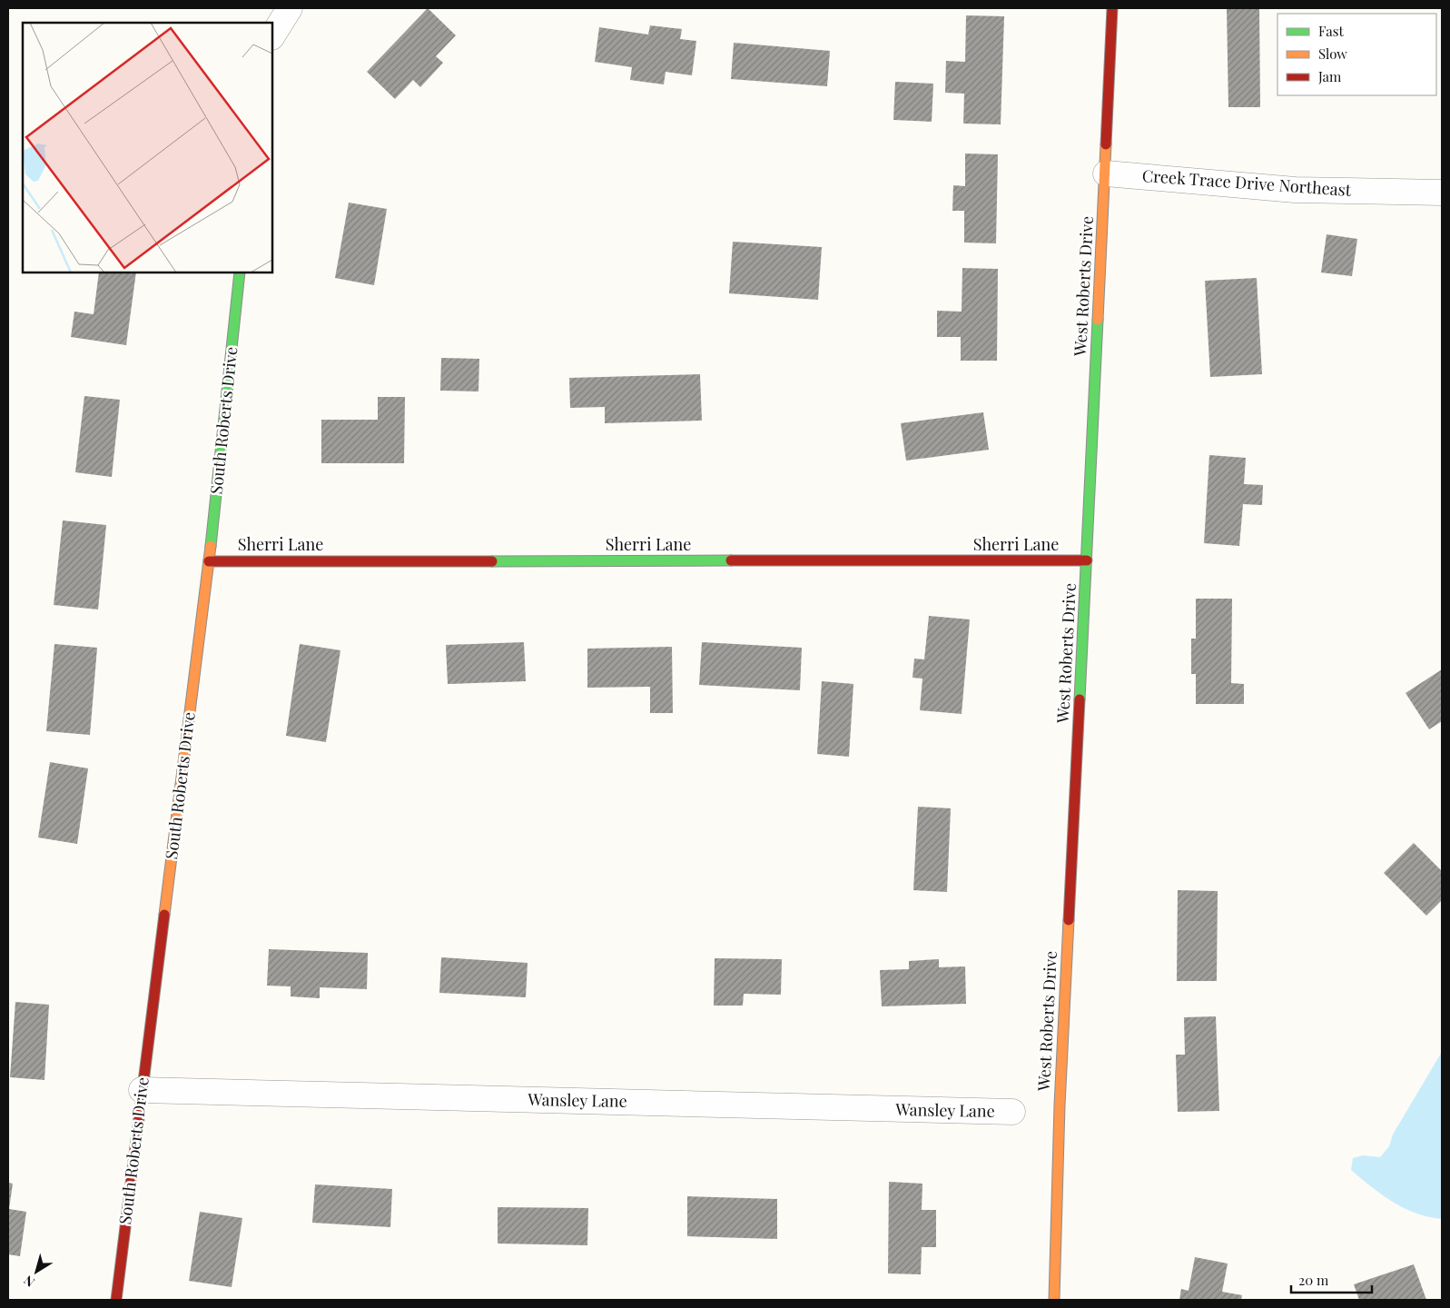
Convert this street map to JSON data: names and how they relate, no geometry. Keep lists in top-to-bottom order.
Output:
{
  "streets": {
    "street": [
      "Creek Trace Drive Northeast",
      "West Roberts Drive",
      "South Roberts Drive",
      "Sherri Lane",
      "Wansley Lane"
    ]
  },
  "crossings": [
    ["Creek Trace Drive Northeast", "West Roberts Drive"],
    ["West Roberts Drive", "Sherri Lane"],
    ["South Roberts Drive", "Sherri Lane"],
    ["South Roberts Drive", "Wansley Lane"]
  ],
  "legend": ["Fast", "Slow", "Jam"],
  "scale_bar": "20 m",
  "north": "bottom left"
}
